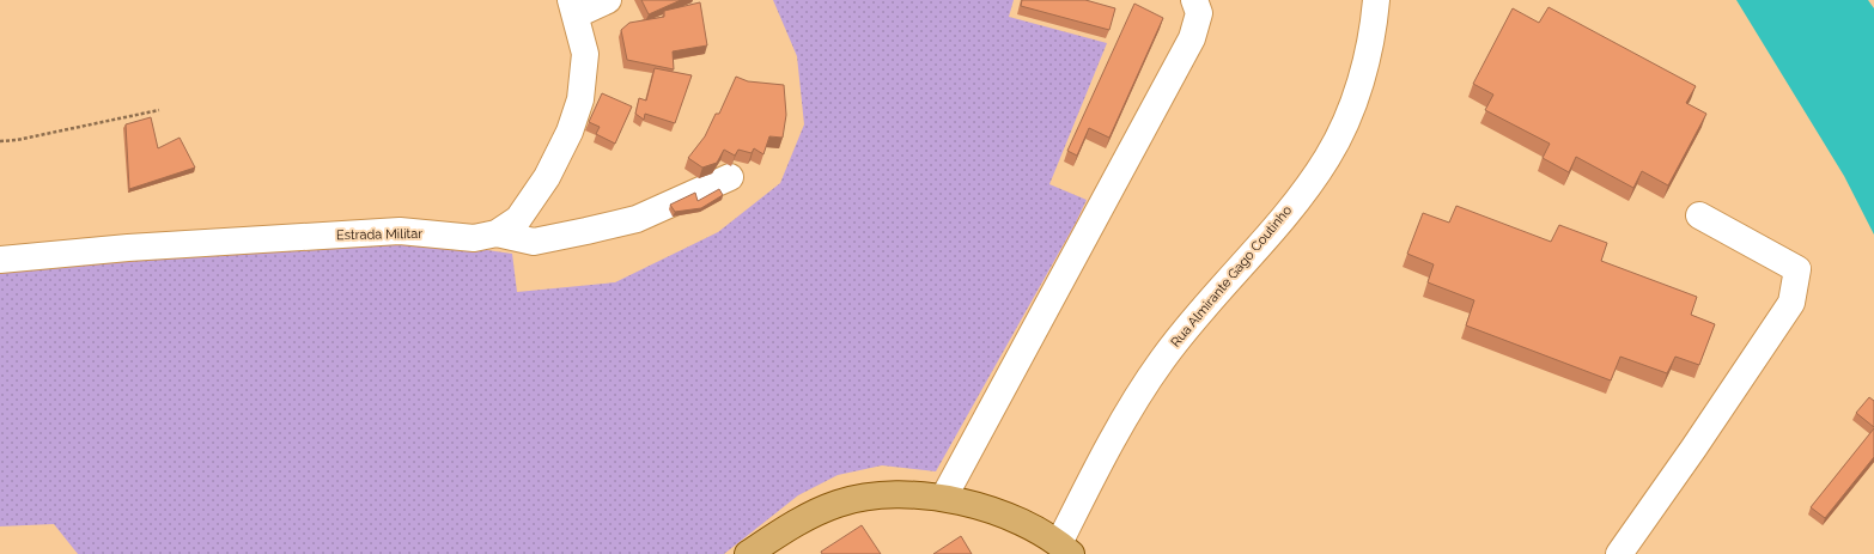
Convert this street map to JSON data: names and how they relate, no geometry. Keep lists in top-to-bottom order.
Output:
{
  "streets": {
    "street": ["Estrada Militar", "Rua Almirante Gago Coutinho"]
  }
}
